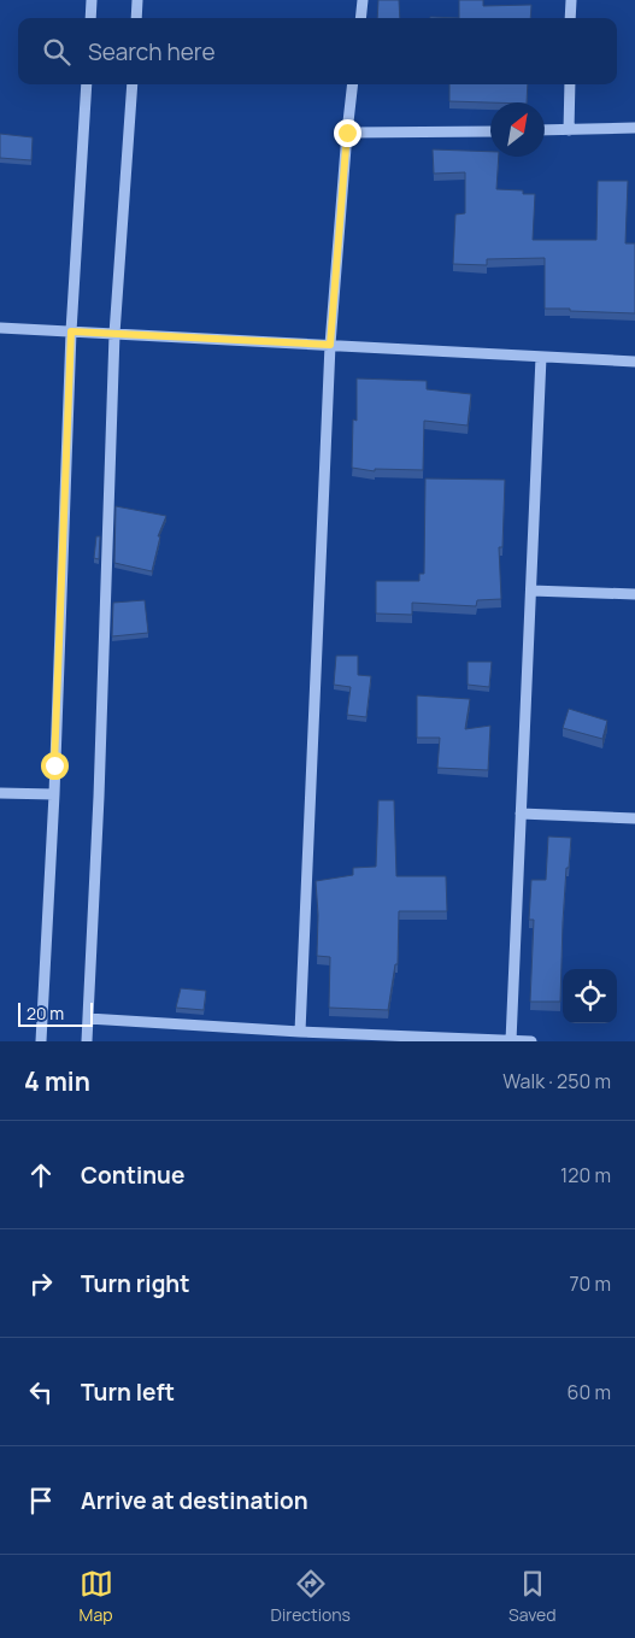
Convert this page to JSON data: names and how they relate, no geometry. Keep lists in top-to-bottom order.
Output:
{
  "scale_bar": "20 m",
  "north": "top right",
  "page": {
    "search": "Search here",
    "scale": "20 m",
    "heading": ["4 min", "Walk · 250 m"],
    "list": [
      ["Continue", "120 m"],
      ["Turn right", "70 m"],
      ["Turn left", "60 m"],
      "Arrive at destination"
    ],
    "nav": ["Map", "Directions", "Saved"]
  }
}
